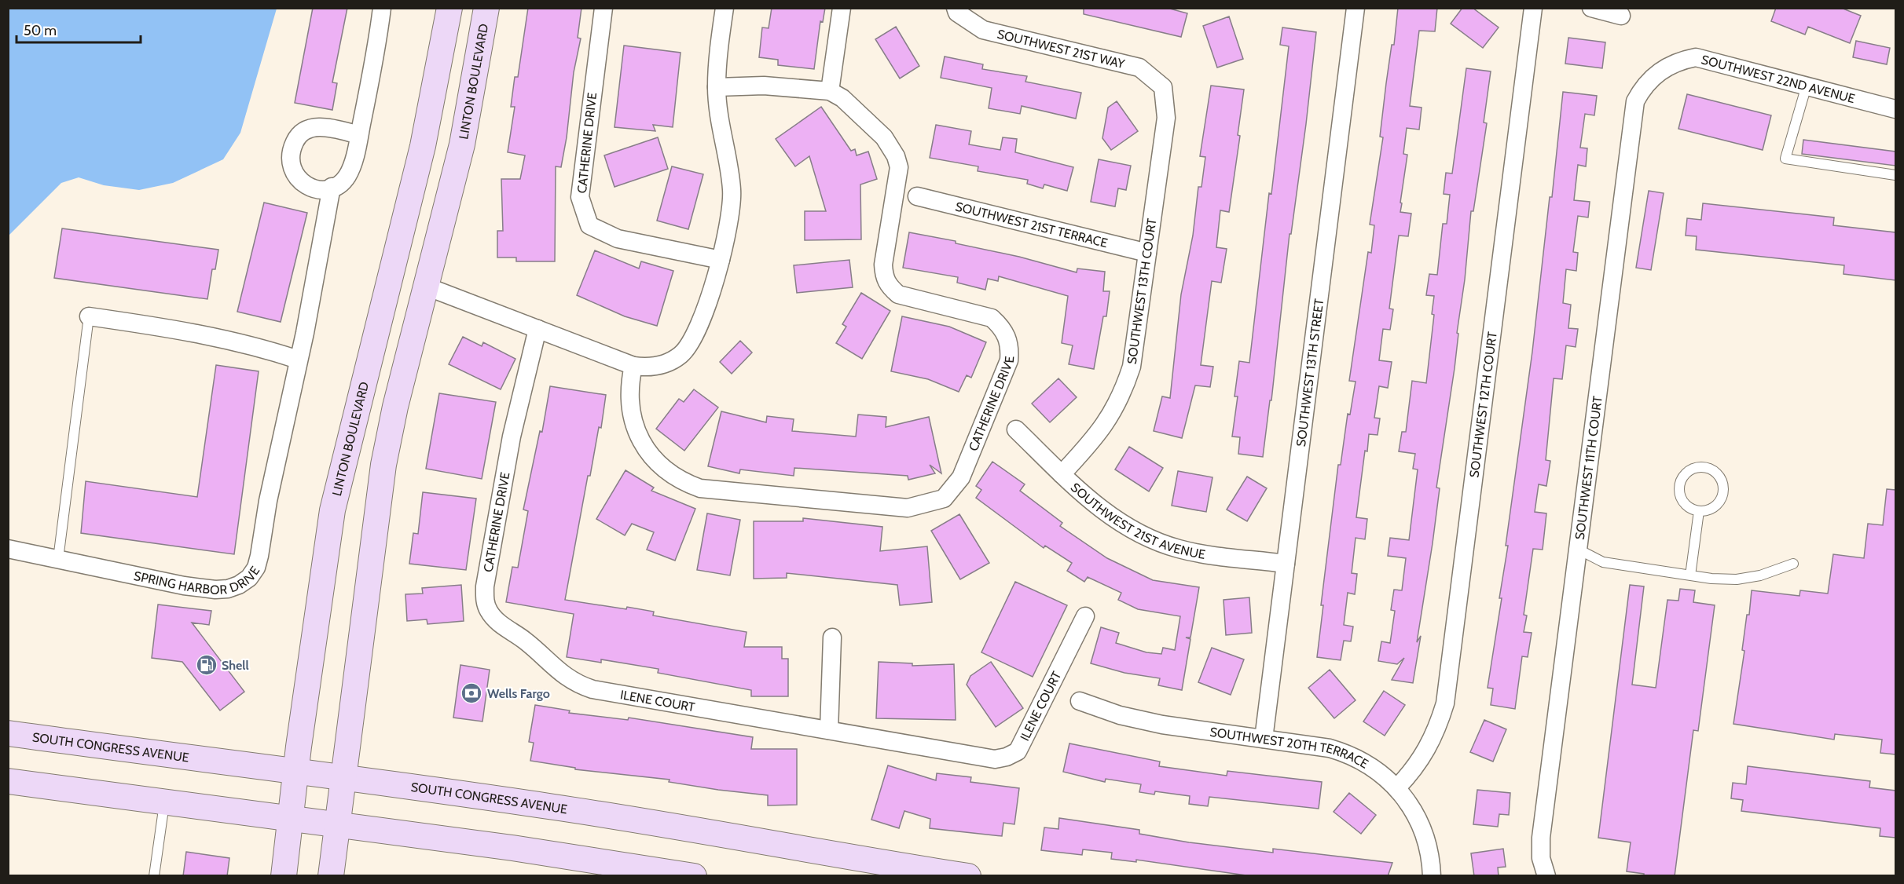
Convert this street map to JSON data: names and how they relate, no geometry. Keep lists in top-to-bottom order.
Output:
{
  "streets": {
    "main road": ["LINTON BOULEVARD", "SOUTH CONGRESS AVENUE"],
    "street": [
      "SOUTHWEST 21ST WAY",
      "SOUTHWEST 22ND AVENUE",
      "CATHERINE DRIVE",
      "SOUTHWEST 21ST TERRACE",
      "SOUTHWEST 13TH COURT",
      "SOUTHWEST 13TH STREET",
      "SOUTHWEST 12TH COURT",
      "SOUTHWEST 11TH COURT",
      "SOUTHWEST 21ST AVENUE",
      "SPRING HARBOR DRIVE",
      "ILENE COURT",
      "SOUTHWEST 20TH TERRACE"
    ]
  },
  "crossings": [
    ["SOUTHWEST 21ST WAY", "SOUTHWEST 13TH COURT"],
    ["SOUTHWEST 22ND AVENUE", "SOUTHWEST 11TH COURT"],
    ["LINTON BOULEVARD", "SOUTH CONGRESS AVENUE"],
    ["CATHERINE DRIVE", "ILENE COURT"],
    ["SOUTHWEST 21ST TERRACE", "SOUTHWEST 13TH COURT"],
    ["SOUTHWEST 13TH COURT", "SOUTHWEST 21ST AVENUE"],
    ["SOUTHWEST 13TH STREET", "SOUTHWEST 21ST AVENUE"],
    ["SOUTHWEST 13TH STREET", "SOUTHWEST 20TH TERRACE"],
    ["SOUTHWEST 12TH COURT", "SOUTHWEST 20TH TERRACE"]
  ],
  "places": {
    "fuel station": ["Shell"],
    "bank": ["Wells Fargo"]
  },
  "scale_bar": "50 m"
}
